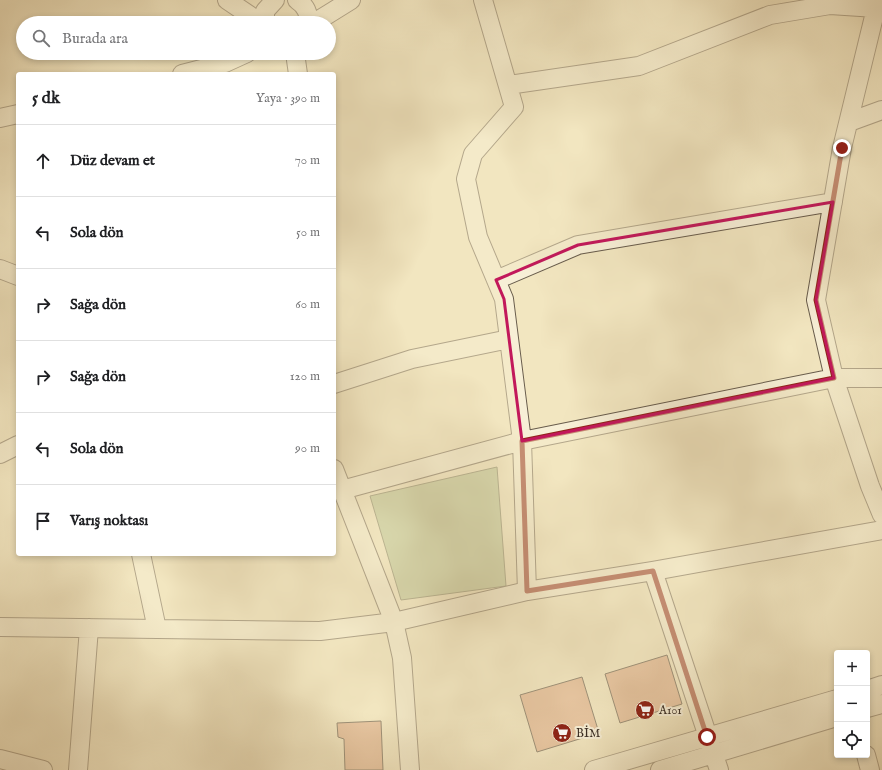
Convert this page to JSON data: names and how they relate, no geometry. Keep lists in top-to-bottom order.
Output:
{
  "places": {
    "supermarket": ["A101", "BİM"]
  },
  "page": {
    "search": "Burada ara",
    "heading": ["5 dk", "Yaya · 390 m"],
    "list": [
      ["Düz devam et", "70 m"],
      ["Sola dön", "50 m"],
      ["Sağa dön", "60 m"],
      ["Sağa dön", "120 m"],
      ["Sola dön", "90 m"],
      "Varış noktası"
    ],
    "map_buttons": ["+", "−"]
  }
}
